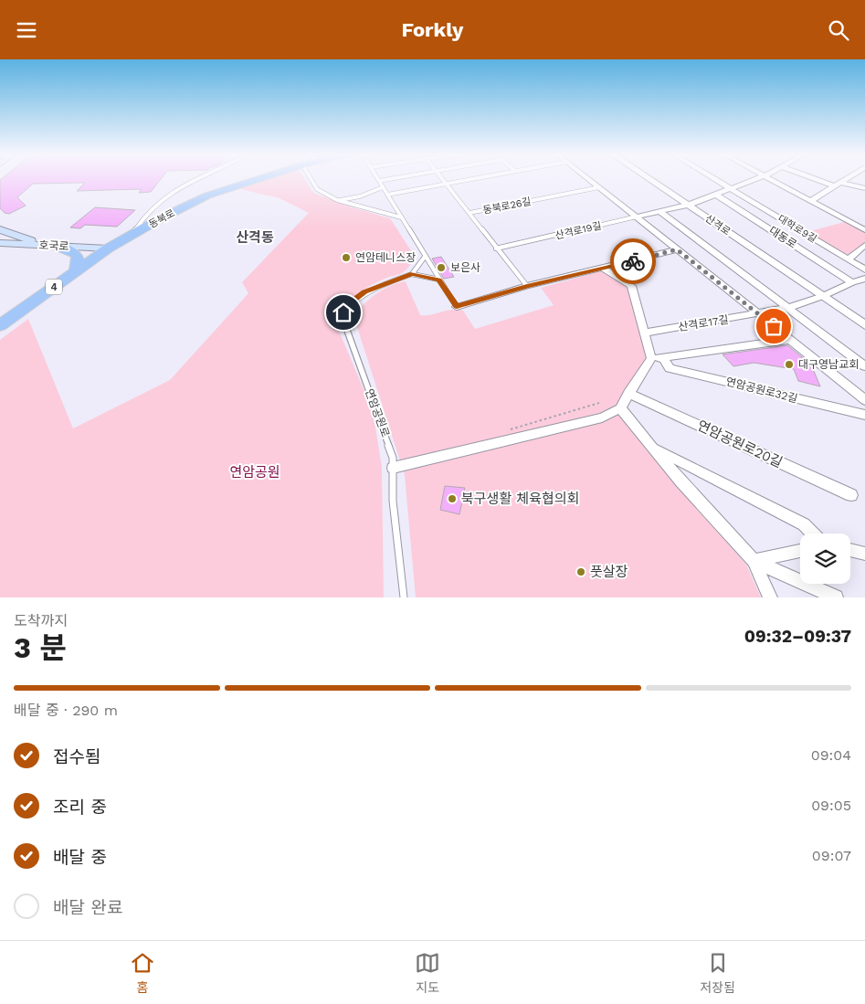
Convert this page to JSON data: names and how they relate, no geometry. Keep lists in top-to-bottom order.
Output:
{
  "streets": {
    "main road": ["동북로", "호국로", "4"],
    "street": [
      "산격로",
      "대학로9길",
      "산격로19길",
      "대동로",
      "산격로17길",
      "연암공원로32길",
      "연암공원로20길"
    ],
    "lane": ["동북로26길", "연암공원로"]
  },
  "crossings": [
    ["동북로26길", "산격로19길"],
    ["동북로", "호국로"],
    ["산격로", "산격로19길"],
    ["산격로", "산격로17길"]
  ],
  "districts": ["산격동"],
  "parks": ["연암공원"],
  "places": [
    "연암테니스장",
    "보은사",
    "대구영남교회",
    "북구생활 체육협의회",
    "풋살장"
  ],
  "page": {
    "header": "Forkly",
    "heading": ["3 분", "도착까지", "09:32–09:37"],
    "bar": "배달 중 · 290 m",
    "list": [
      ["접수됨", "09:04"],
      ["조리 중", "09:05"],
      ["배달 중", "09:07"],
      "배달 완료"
    ],
    "tabs": ["홈", "지도", "저장됨"]
  }
}
